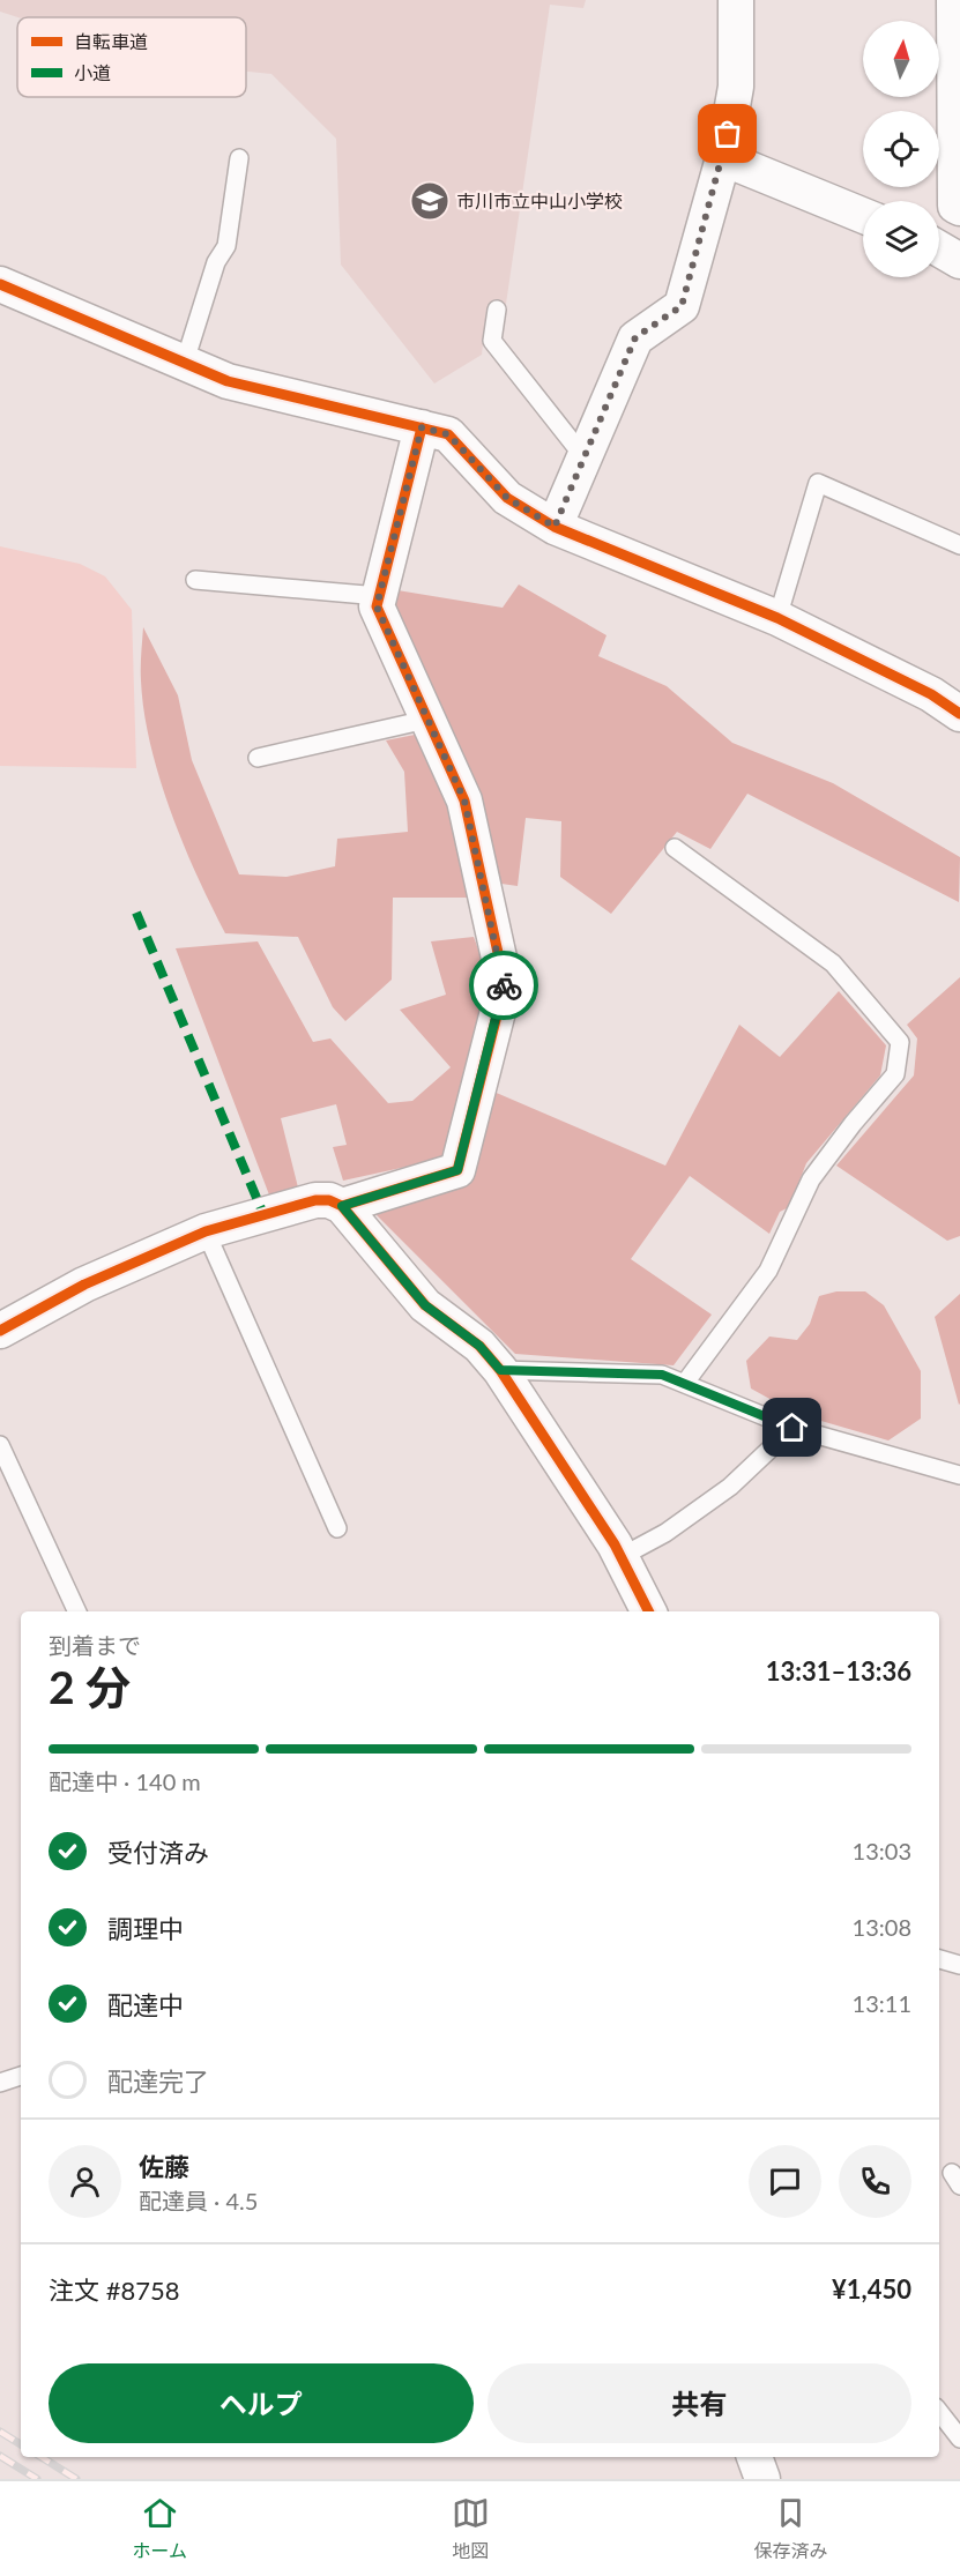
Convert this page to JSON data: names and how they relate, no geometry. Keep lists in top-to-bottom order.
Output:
{
  "places": {
    "school or university": ["市川市立中山小学校"]
  },
  "legend": ["自転車道", "小道"],
  "north": "top",
  "page": {
    "heading": ["2 分", "到着まで", "13:31–13:36"],
    "panel": [
      "佐藤",
      "配達員 · 4.5",
      "注文 #8758",
      "¥1,450"
    ],
    "bar": "配達中 · 140 m",
    "list": [
      ["受付済み", "13:03"],
      ["調理中", "13:08"],
      ["配達中", "13:11"],
      "配達完了"
    ],
    "buttons": ["ヘルプ", "共有"],
    "tabs": ["ホーム", "地図", "保存済み"]
  }
}
